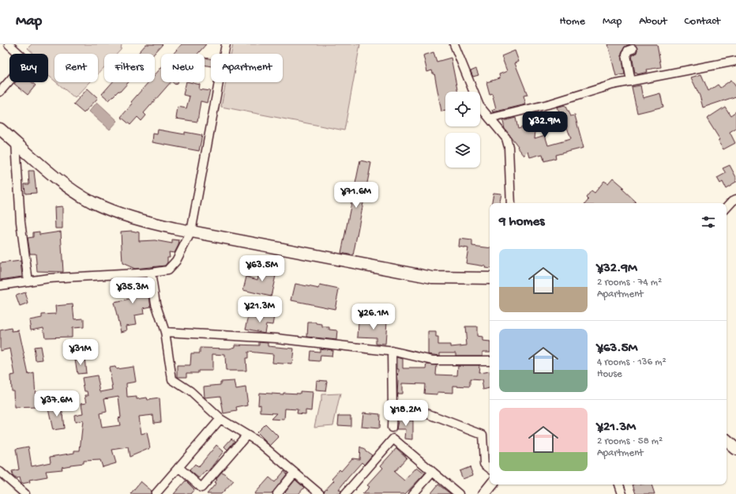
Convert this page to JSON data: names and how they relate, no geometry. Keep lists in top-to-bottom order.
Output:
{
  "page": {
    "header": "Map",
    "nav": [
      "Home",
      "Map",
      "About",
      "Contact"
    ],
    "chip": [
      "Buy",
      "Rent",
      "Filters",
      "New",
      "Apartment"
    ],
    "price": [
      "¥32.9M",
      "¥71.6M",
      "¥63.5M",
      "¥35.3M",
      "¥21.3M",
      "¥26.1M",
      "¥31M",
      "¥37.6M",
      "¥18.2M"
    ],
    "heading": "9 homes",
    "list": [
      {
        "name": "¥32.9M",
        "note": "2 rooms · 74 m² · Apartment"
      },
      {
        "name": "¥63.5M",
        "note": "4 rooms · 136 m² · House"
      },
      {
        "name": "¥21.3M",
        "note": "2 rooms · 58 m² · Apartment"
      }
    ]
  }
}
